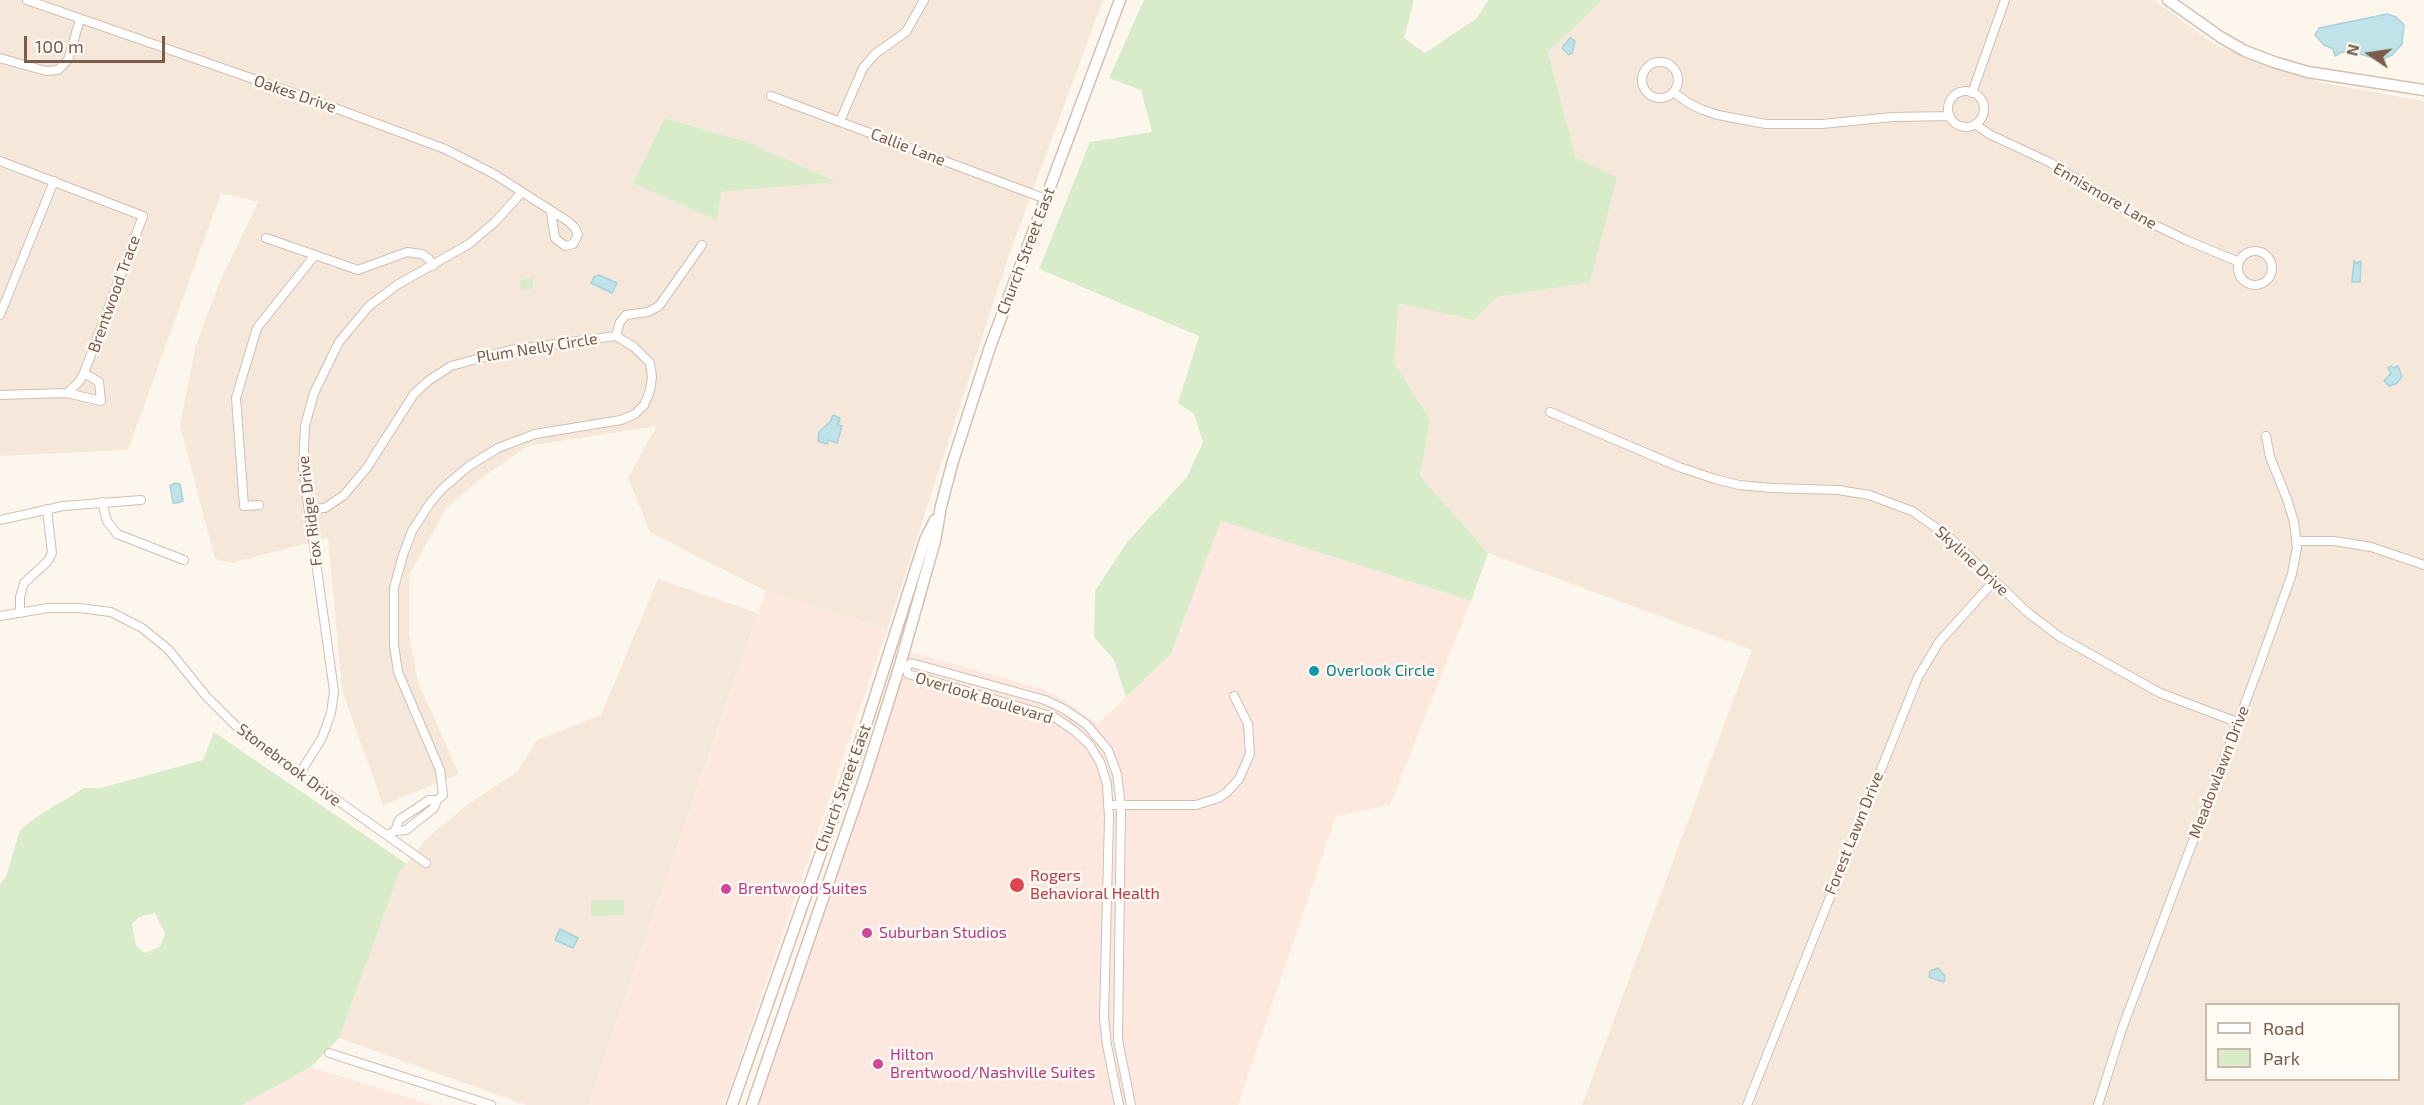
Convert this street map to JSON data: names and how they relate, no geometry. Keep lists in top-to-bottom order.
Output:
{
  "streets": {
    "main road": ["Church Street East"],
    "street": [
      "Oakes Drive",
      "Callie Lane",
      "Ennismore Lane",
      "Brentwood Trace",
      "Plum Nelly Circle",
      "Fox Ridge Drive",
      "Skyline Drive",
      "Overlook Boulevard",
      "Stonebrook Drive",
      "Meadowlawn Drive",
      "Forest Lawn Drive"
    ]
  },
  "crossings": [
    ["Oakes Drive", "Fox Ridge Drive"],
    ["Callie Lane", "Church Street East"],
    ["Church Street East", "Overlook Boulevard"],
    ["Plum Nelly Circle", "Fox Ridge Drive"],
    ["Plum Nelly Circle", "Stonebrook Drive"],
    ["Fox Ridge Drive", "Stonebrook Drive"],
    ["Skyline Drive", "Meadowlawn Drive"],
    ["Skyline Drive", "Forest Lawn Drive"]
  ],
  "places": [
    "Overlook Circle",
    "Rogers Behavioral Health",
    "Brentwood Suites",
    "Suburban Studios",
    "Hilton Brentwood/Nashville Suites"
  ],
  "legend": ["Road", "Park"],
  "scale_bar": "100 m",
  "north": "left"
}
